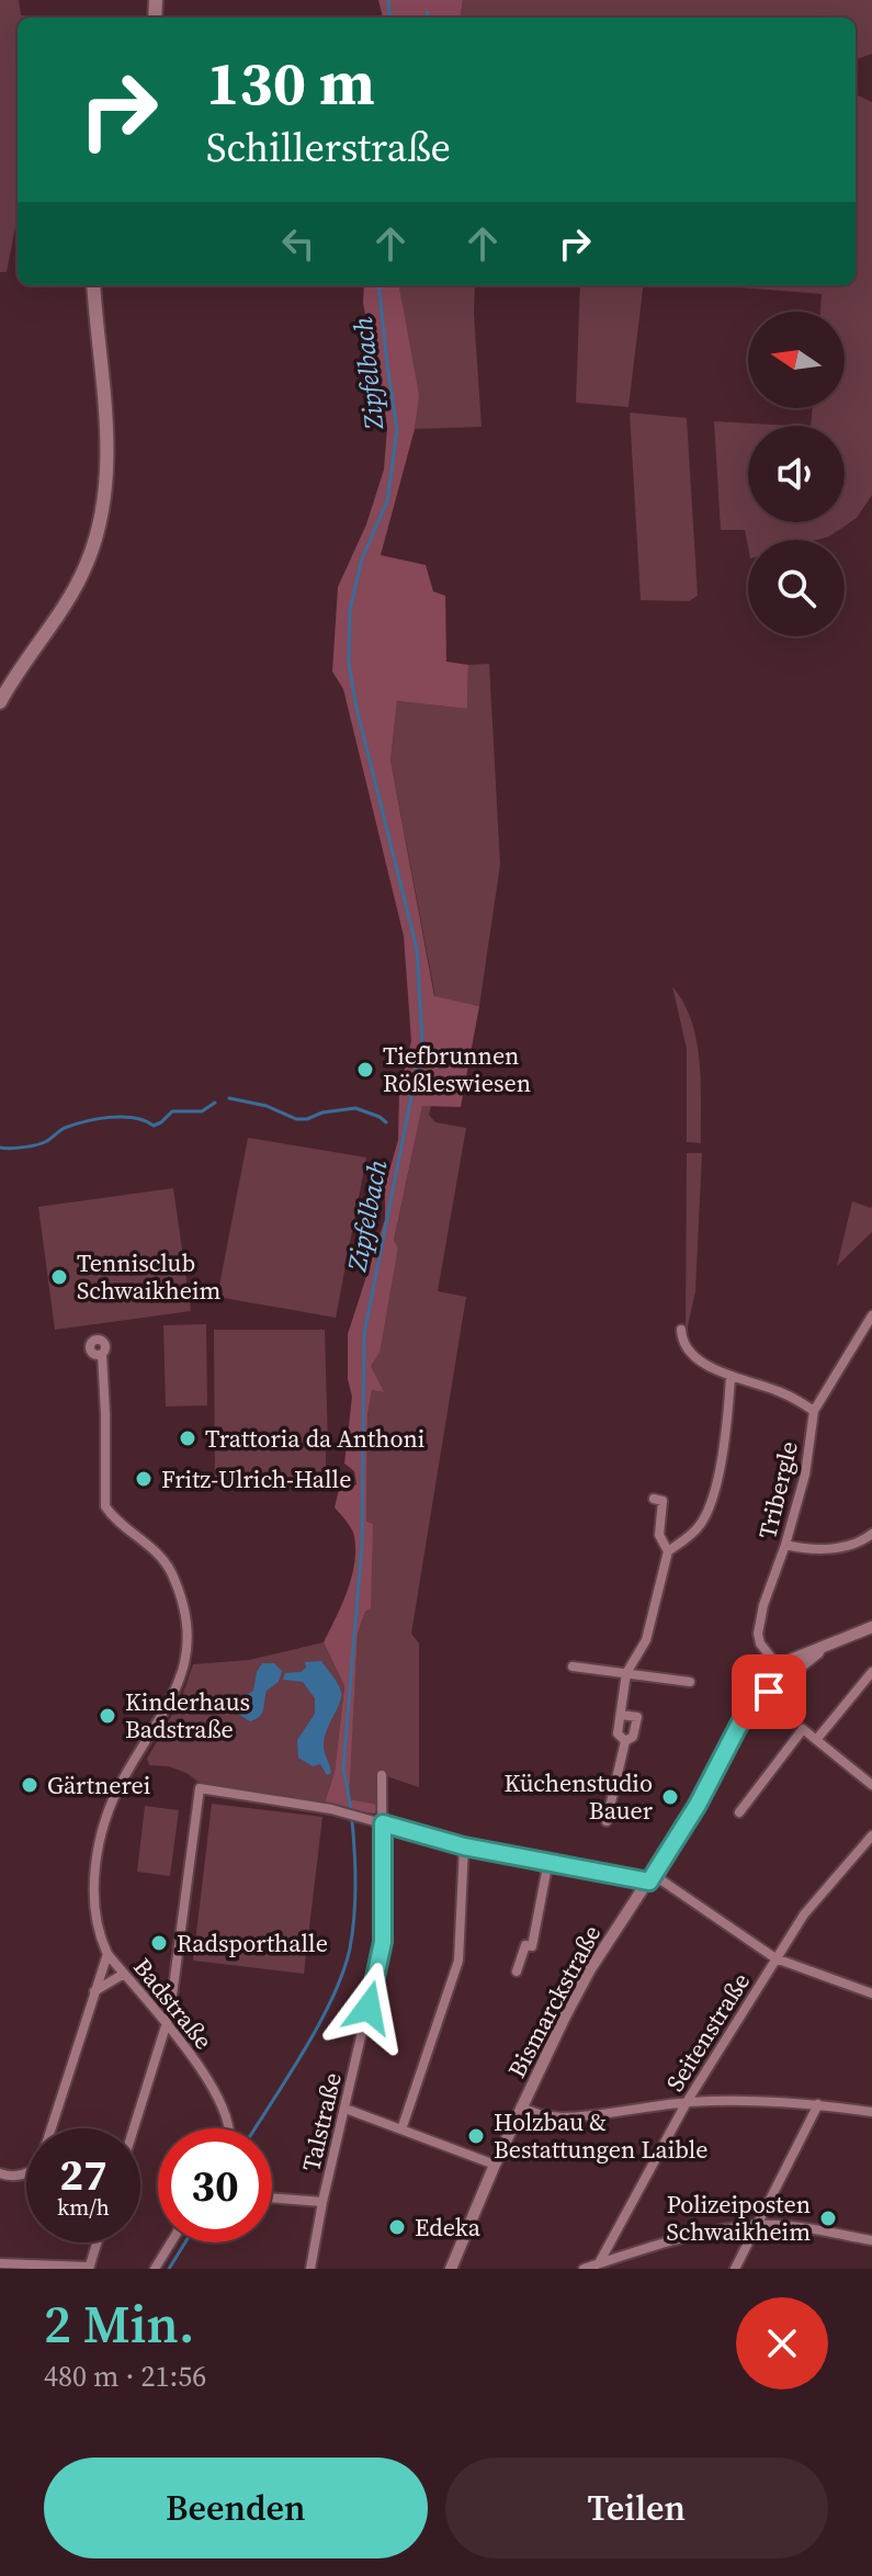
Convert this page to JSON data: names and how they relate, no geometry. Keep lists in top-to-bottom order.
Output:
{
  "streets": {
    "street": [
      "Tribergle",
      "Bismarckstraße",
      "Badstraße",
      "Seitenstraße",
      "Talstraße"
    ]
  },
  "crossings": [
    ["Tribergle", "Bismarckstraße"]
  ],
  "water": ["Zipfelbach"],
  "places": [
    "Tiefbrunnen Rößleswiesen",
    "Tennisclub Schwaikheim",
    "Trattoria da Anthoni",
    "Fritz-Ulrich-Halle",
    "Kinderhaus Badstraße",
    "Gärtnerei",
    "Küchenstudio Bauer",
    "Radsporthalle",
    "Holzbau & Bestattungen Laible",
    "Polizeiposten Schwaikheim",
    "Edeka"
  ],
  "north": "left",
  "page": {
    "turn": ["130 m", "Schillerstraße"],
    "speed": "27 km/h",
    "limit": "30",
    "heading": ["2 Min.", "480 m · 21:56"],
    "buttons": ["Beenden", "Teilen"]
  }
}
